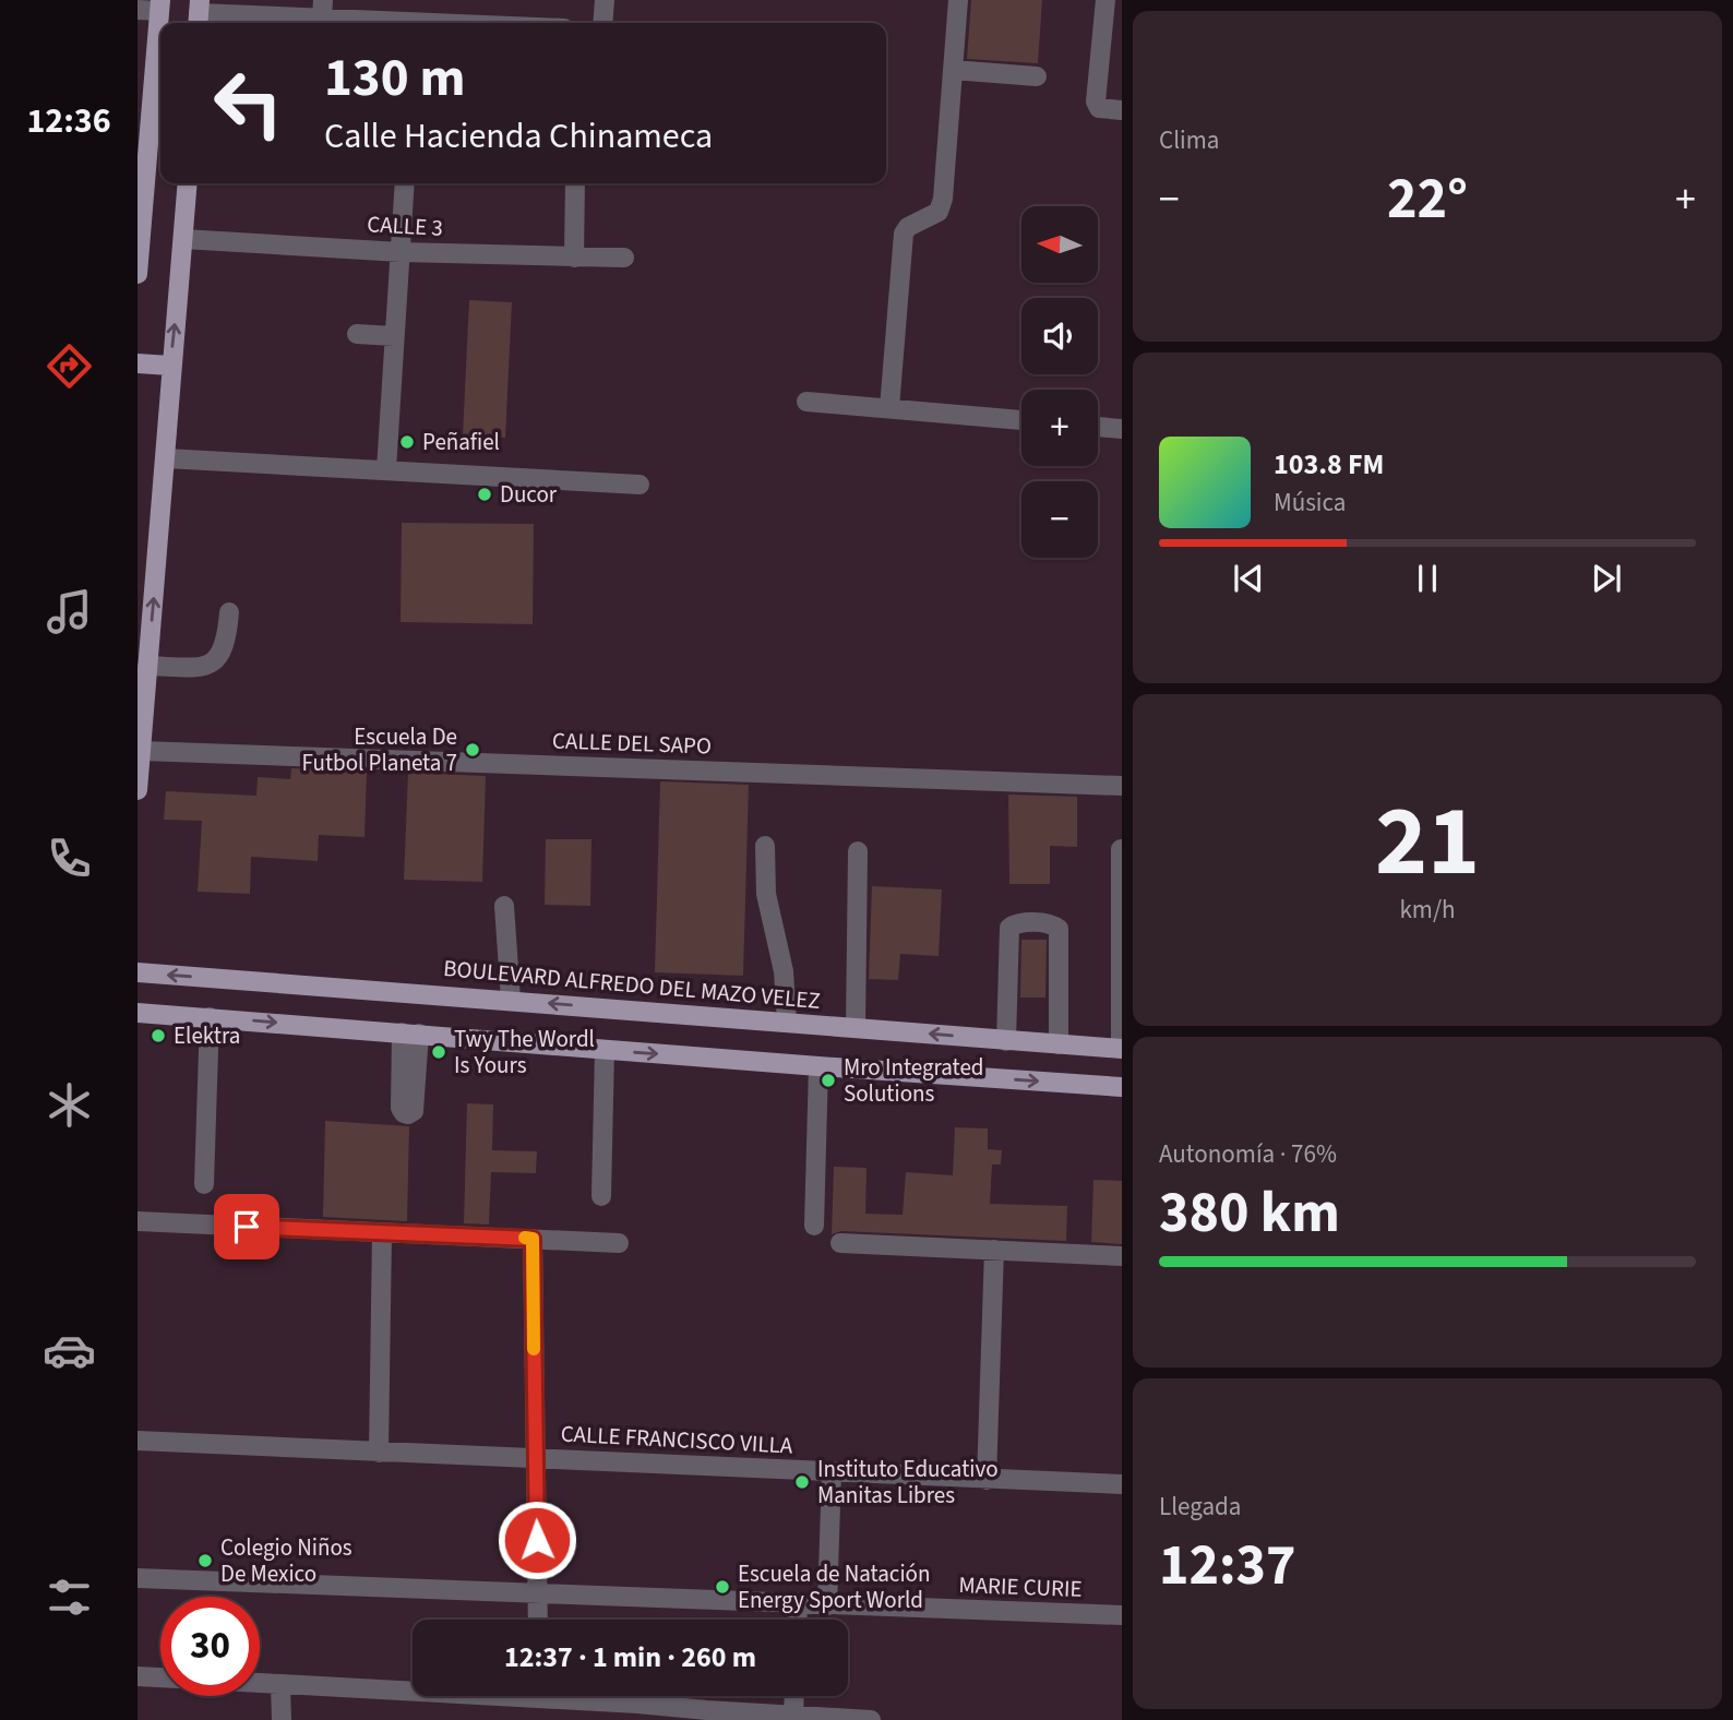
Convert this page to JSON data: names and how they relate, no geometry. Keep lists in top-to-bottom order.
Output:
{
  "streets": {
    "main road": ["BOULEVARD ALFREDO DEL MAZO VELEZ"],
    "street": [
      "CALLE 3",
      "CALLE DEL SAPO",
      "CALLE FRANCISCO VILLA",
      "MARIE CURIE"
    ]
  },
  "places": [
    "Peñafiel",
    "Ducor",
    "Escuela De Futbol Planeta 7",
    "Elektra",
    "Twy The Wordl Is Yours",
    "Mro Integrated Solutions",
    "Instituto Educativo Manitas Libres",
    "Colegio Niños De Mexico",
    "Escuela de Natación Energy Sport World"
  ],
  "north": "left",
  "page": {
    "tabs": "12:36",
    "tile": [
      "Clima",
      ["21", "km/h"],
      ["Autonomía · 76%", "380 km"],
      ["Llegada", "12:37"]
    ],
    "turn": ["130 m", "Calle Hacienda Chinameca"],
    "heat": ["−", "22°", "+"],
    "map_buttons": ["+", "−"],
    "song": ["103.8 FM", "Música"],
    "limit": "30",
    "trip": "12:37 · 1 min · 260 m"
  }
}
